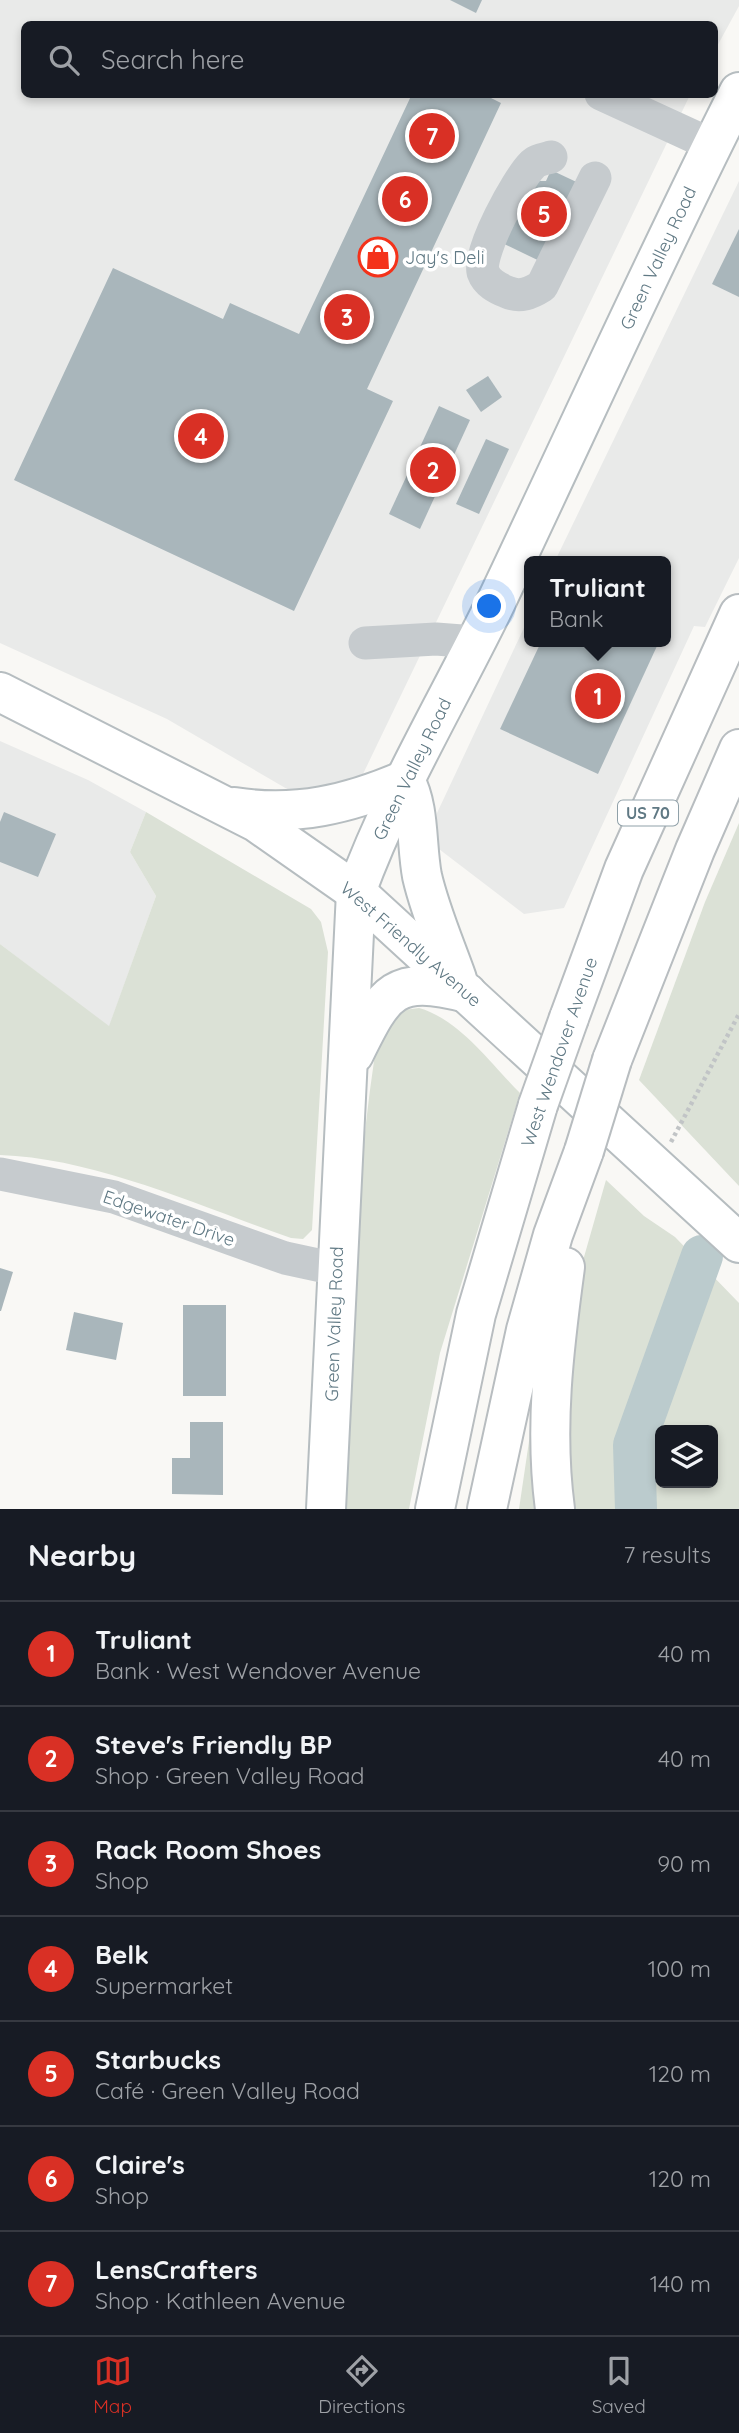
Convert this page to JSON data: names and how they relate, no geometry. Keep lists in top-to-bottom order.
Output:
{
  "streets": {
    "main road": [
      "Green Valley Road",
      "US 70",
      "West Friendly Avenue",
      "West Wendover Avenue"
    ],
    "street": ["Edgewater Drive"]
  },
  "crossings": [
    ["Green Valley Road", "West Friendly Avenue"],
    ["Green Valley Road", "Edgewater Drive"]
  ],
  "places": {
    "shop": ["Jay's Deli"]
  },
  "page": {
    "search": "Search here",
    "pins": [
      "7",
      "6",
      "5",
      "3",
      "4",
      "2",
      "1"
    ],
    "popup": ["Truliant", "Bank"],
    "heading": ["Nearby", "7 results"],
    "list": [
      {
        "mark": "1",
        "name": "Truliant",
        "note": "Bank · West Wendover Avenue",
        "value": "40 m"
      },
      {
        "mark": "2",
        "name": "Steve's Friendly BP",
        "note": "Shop · Green Valley Road",
        "value": "40 m"
      },
      {
        "mark": "3",
        "name": "Rack Room Shoes",
        "note": "Shop",
        "value": "90 m"
      },
      {
        "mark": "4",
        "name": "Belk",
        "note": "Supermarket",
        "value": "100 m"
      },
      {
        "mark": "5",
        "name": "Starbucks",
        "note": "Café · Green Valley Road",
        "value": "120 m"
      },
      {
        "mark": "6",
        "name": "Claire's",
        "note": "Shop",
        "value": "120 m"
      },
      {
        "mark": "7",
        "name": "LensCrafters",
        "note": "Shop · Kathleen Avenue",
        "value": "140 m"
      }
    ],
    "nav": ["Map", "Directions", "Saved"]
  }
}
